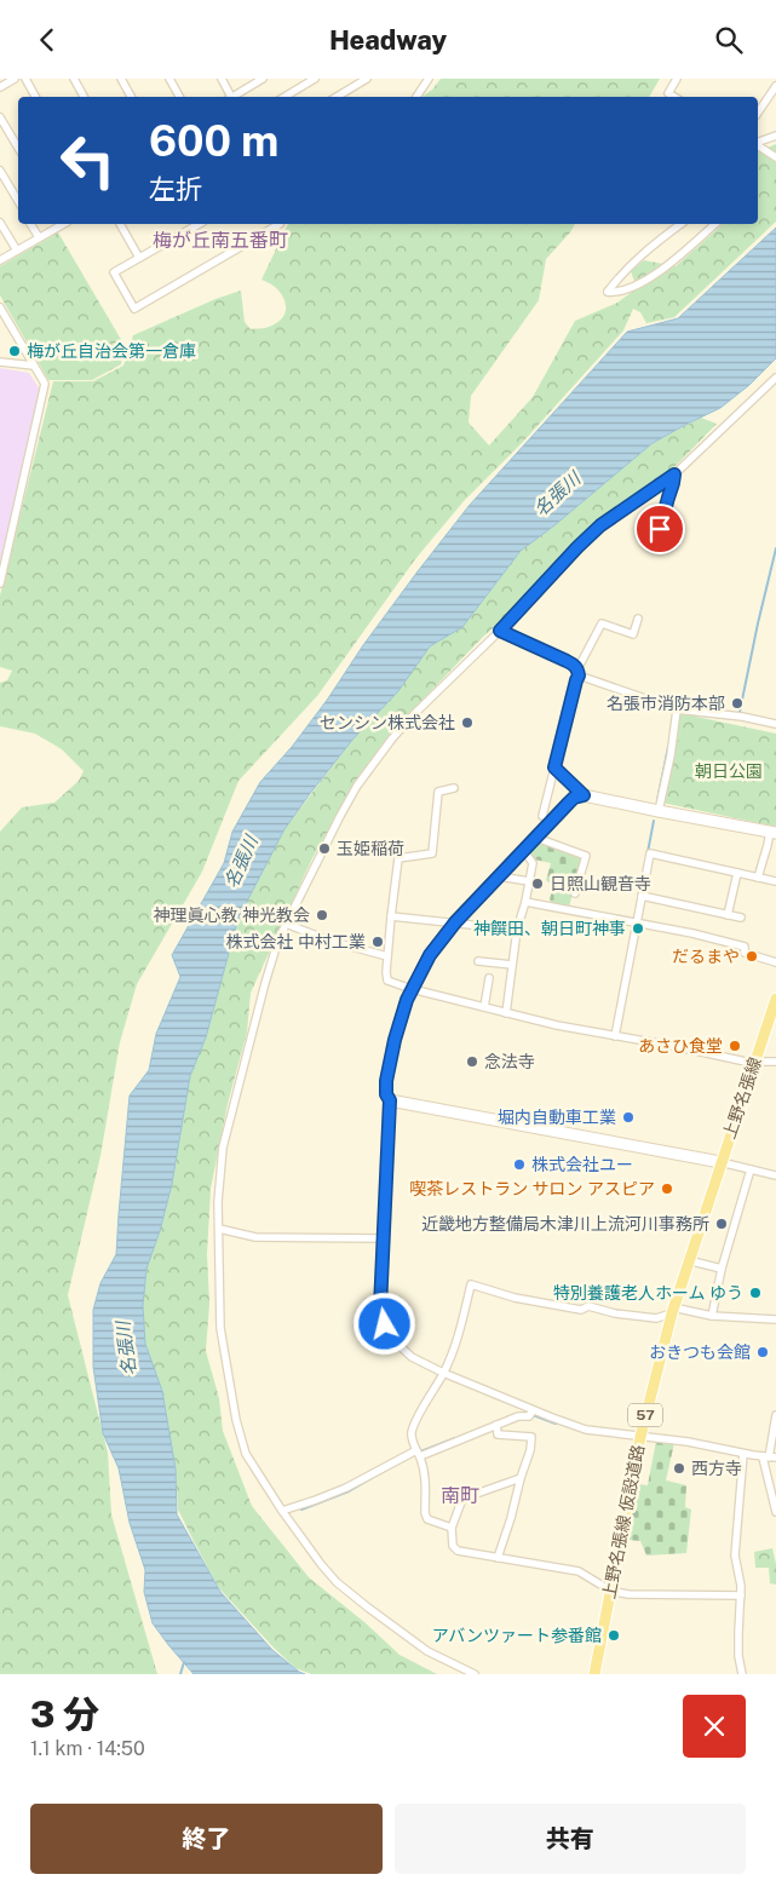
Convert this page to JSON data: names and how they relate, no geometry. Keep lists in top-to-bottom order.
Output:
{
  "streets": {
    "main road": ["上野名張線", "57", "上野名張線 仮設道路"]
  },
  "crossings": [
    ["上野名張線", "上野名張線 仮設道路"]
  ],
  "districts": ["梅が丘南五番町", "南町"],
  "water": ["名張川"],
  "parks": ["朝日公園"],
  "places": [
    "梅が丘自治会第一倉庫",
    "名張市消防本部",
    "センシン株式会社",
    "玉姫稲荷",
    "日照山観音寺",
    "神理眞心教 神光教会",
    "神饌田、朝日町神事",
    "株式会社 中村工業",
    "だるまや",
    "あさひ食堂",
    "念法寺",
    "堀内自動車工業",
    "株式会社ユー",
    "喫茶レストラン サロン アスピア",
    "近畿地方整備局木津川上流河川事務所",
    "特別養護老人ホーム ゆう",
    "おきつも会館",
    "西方寺",
    "アバンツァート参番館"
  ],
  "page": {
    "header": "Headway",
    "turn": ["600 m", "左折"],
    "heading": ["3 分", "1.1 km · 14:50"],
    "buttons": ["終了", "共有"]
  }
}
